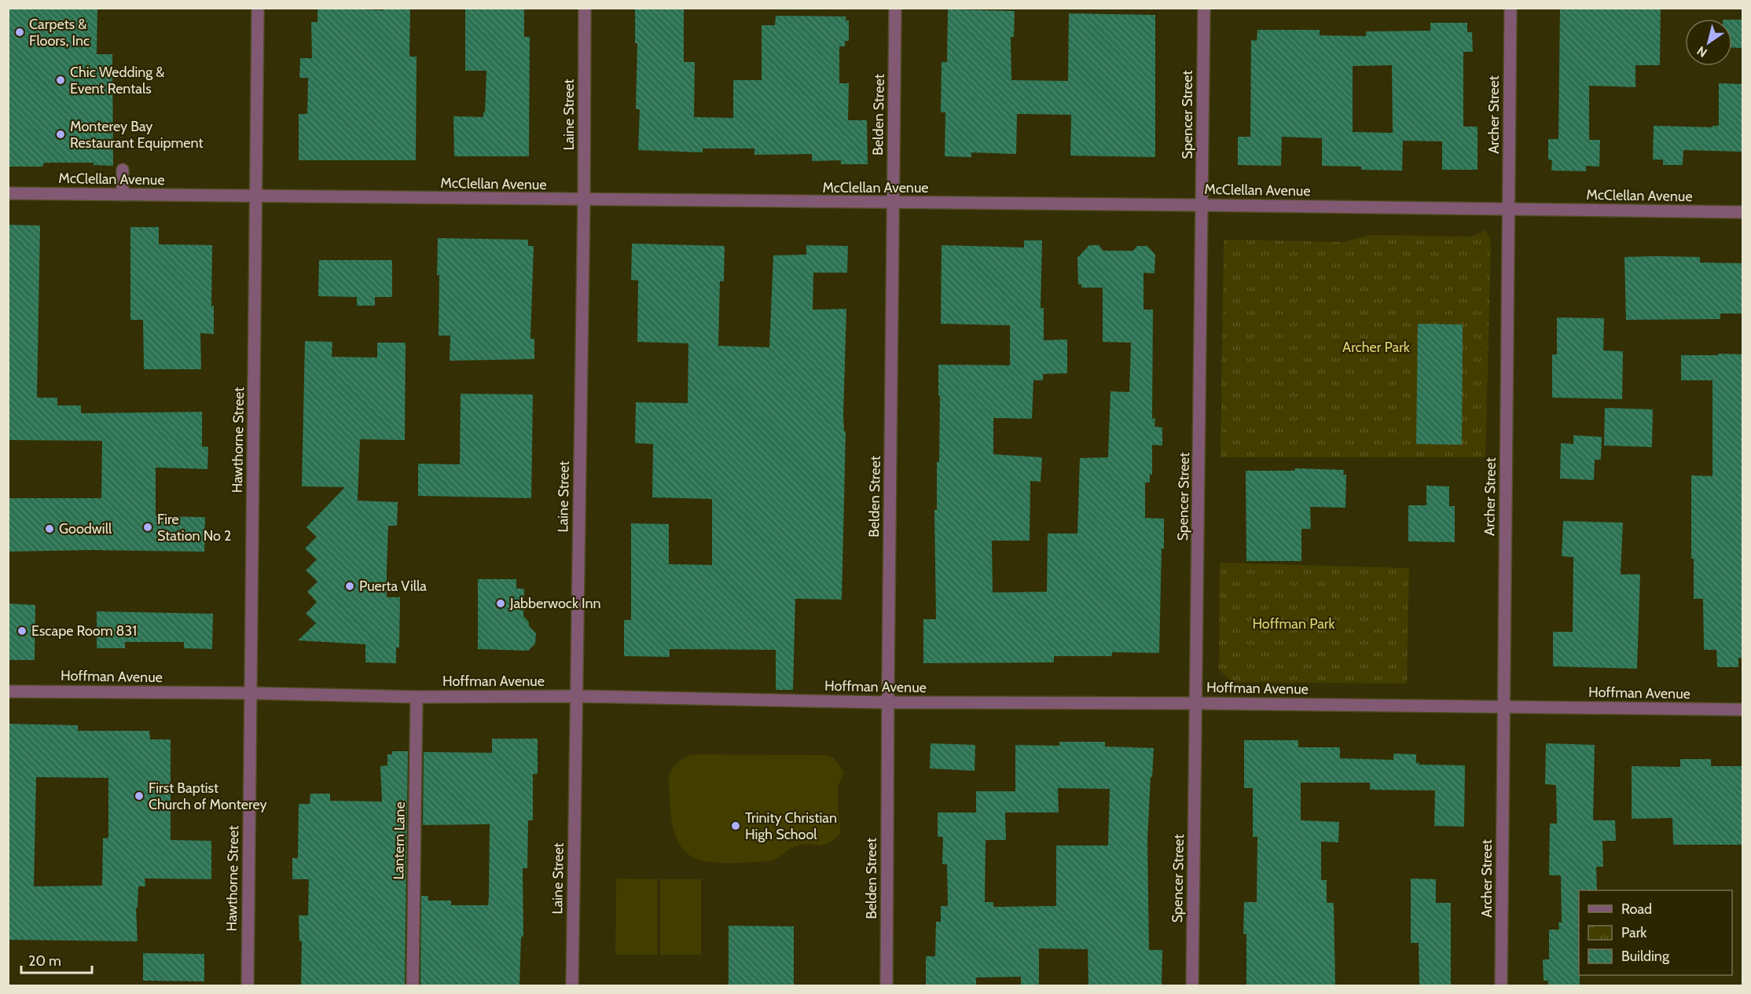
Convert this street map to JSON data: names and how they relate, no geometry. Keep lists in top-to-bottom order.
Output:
{
  "streets": {
    "street": [
      "Laine Street",
      "Belden Street",
      "Spencer Street",
      "Archer Street",
      "McClellan Avenue",
      "Hawthorne Street",
      "Hoffman Avenue",
      "Lantern Lane"
    ]
  },
  "crossings": [
    ["Laine Street", "McClellan Avenue"],
    ["Laine Street", "Hoffman Avenue"],
    ["Belden Street", "McClellan Avenue"],
    ["Belden Street", "Hoffman Avenue"],
    ["Spencer Street", "McClellan Avenue"],
    ["Spencer Street", "Hoffman Avenue"],
    ["Archer Street", "McClellan Avenue"],
    ["Archer Street", "Hoffman Avenue"],
    ["McClellan Avenue", "Hawthorne Street"],
    ["Hawthorne Street", "Hoffman Avenue"],
    ["Hoffman Avenue", "Lantern Lane"]
  ],
  "parks": ["Archer Park", "Hoffman Park"],
  "places": [
    "Carpets & Floors, Inc",
    "Chic Wedding & Event Rentals",
    "Monterey Bay Restaurant Equipment",
    "Fire Station No 2",
    "Goodwill",
    "Puerta Villa",
    "Jabberwock Inn",
    "Escape Room 831",
    "First Baptist Church of Monterey",
    "Trinity Christian High School"
  ],
  "legend": ["Road", "Park", "Building"],
  "scale_bar": "20 m",
  "north": "bottom left"
}
